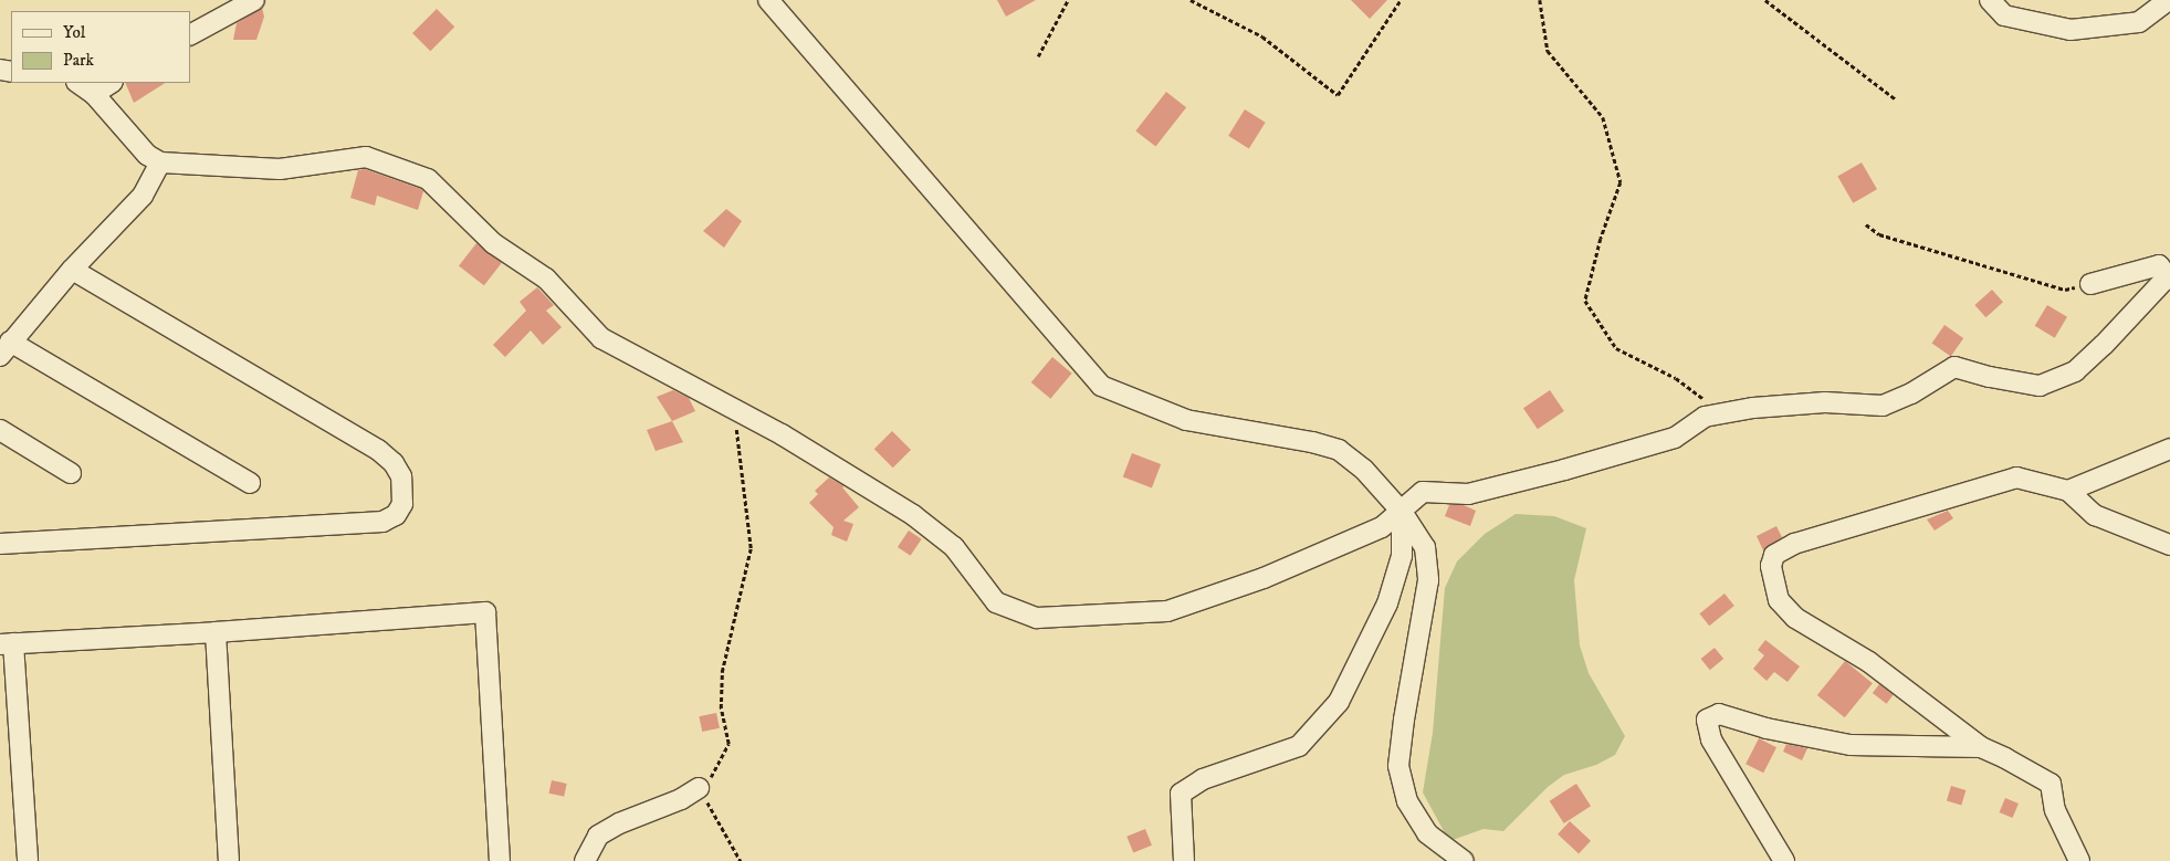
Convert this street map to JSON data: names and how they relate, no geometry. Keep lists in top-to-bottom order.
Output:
{
  "legend": ["Yol", "Park"]
}
